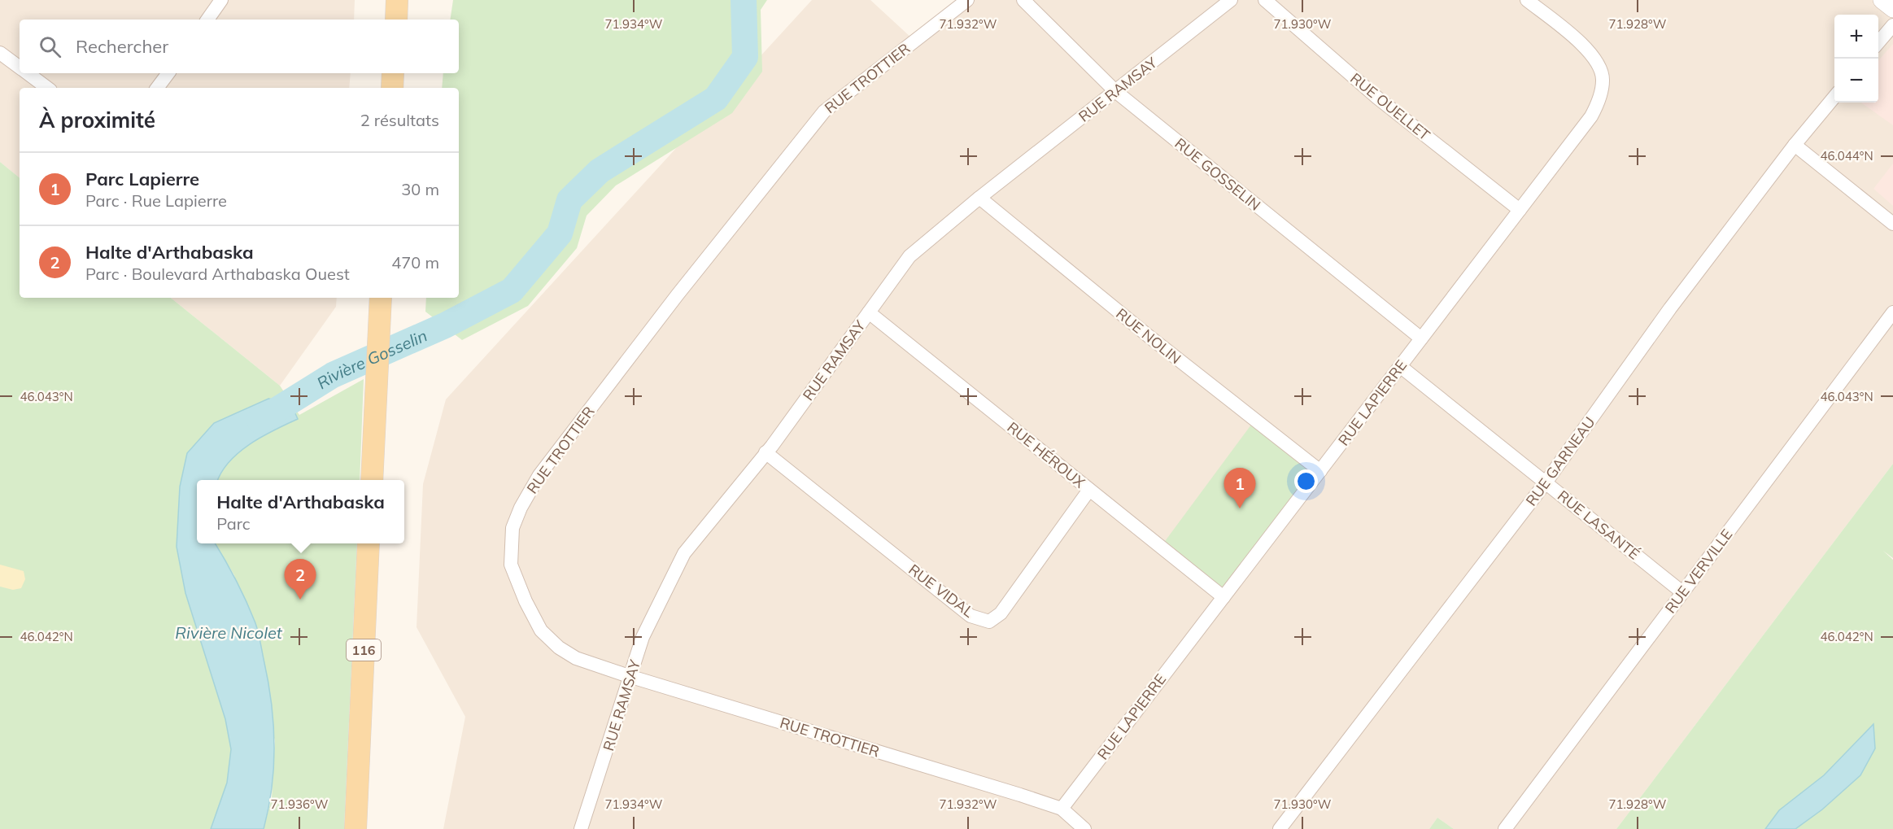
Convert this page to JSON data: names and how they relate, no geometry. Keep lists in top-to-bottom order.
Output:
{
  "streets": {
    "main road": ["116"],
    "street": [
      "RUE TROTTIER",
      "RUE RAMSAY",
      "RUE OUELLET",
      "RUE GOSSELIN",
      "RUE NOLIN",
      "RUE LAPIERRE",
      "RUE HÉROUX",
      "RUE GARNEAU",
      "RUE LASANTÉ",
      "RUE VERVILLE",
      "RUE VIDAL"
    ]
  },
  "crossings": [
    ["RUE TROTTIER", "RUE RAMSAY"],
    ["RUE TROTTIER", "RUE LAPIERRE"],
    ["RUE RAMSAY", "RUE GOSSELIN"],
    ["RUE RAMSAY", "RUE NOLIN"],
    ["RUE RAMSAY", "RUE HÉROUX"],
    ["RUE RAMSAY", "RUE VIDAL"],
    ["RUE OUELLET", "RUE LAPIERRE"],
    ["RUE GOSSELIN", "RUE LAPIERRE"],
    ["RUE NOLIN", "RUE LAPIERRE"],
    ["RUE LAPIERRE", "RUE HÉROUX"],
    ["RUE LAPIERRE", "RUE LASANTÉ"],
    ["RUE HÉROUX", "RUE VIDAL"],
    ["RUE GARNEAU", "RUE LASANTÉ"],
    ["RUE LASANTÉ", "RUE VERVILLE"]
  ],
  "water": ["Rivière Gosselin", "Rivière Nicolet"],
  "page": {
    "map_buttons": ["+", "−"],
    "search": "Rechercher",
    "heading": ["À proximité", "2 résultats"],
    "list": [
      {
        "mark": "1",
        "name": "Parc Lapierre",
        "note": "Parc · Rue Lapierre",
        "value": "30 m"
      },
      {
        "mark": "2",
        "name": "Halte d'Arthabaska",
        "note": "Parc · Boulevard Arthabaska Ouest",
        "value": "470 m"
      }
    ],
    "pins": ["1", "2"],
    "popup": ["Halte d'Arthabaska", "Parc"]
  },
  "coordinates": [
    "71.934°W",
    "71.932°W",
    "71.930°W",
    "71.928°W",
    "46.044°N",
    "46.043°N",
    "46.042°N",
    "71.936°W"
  ]
}
